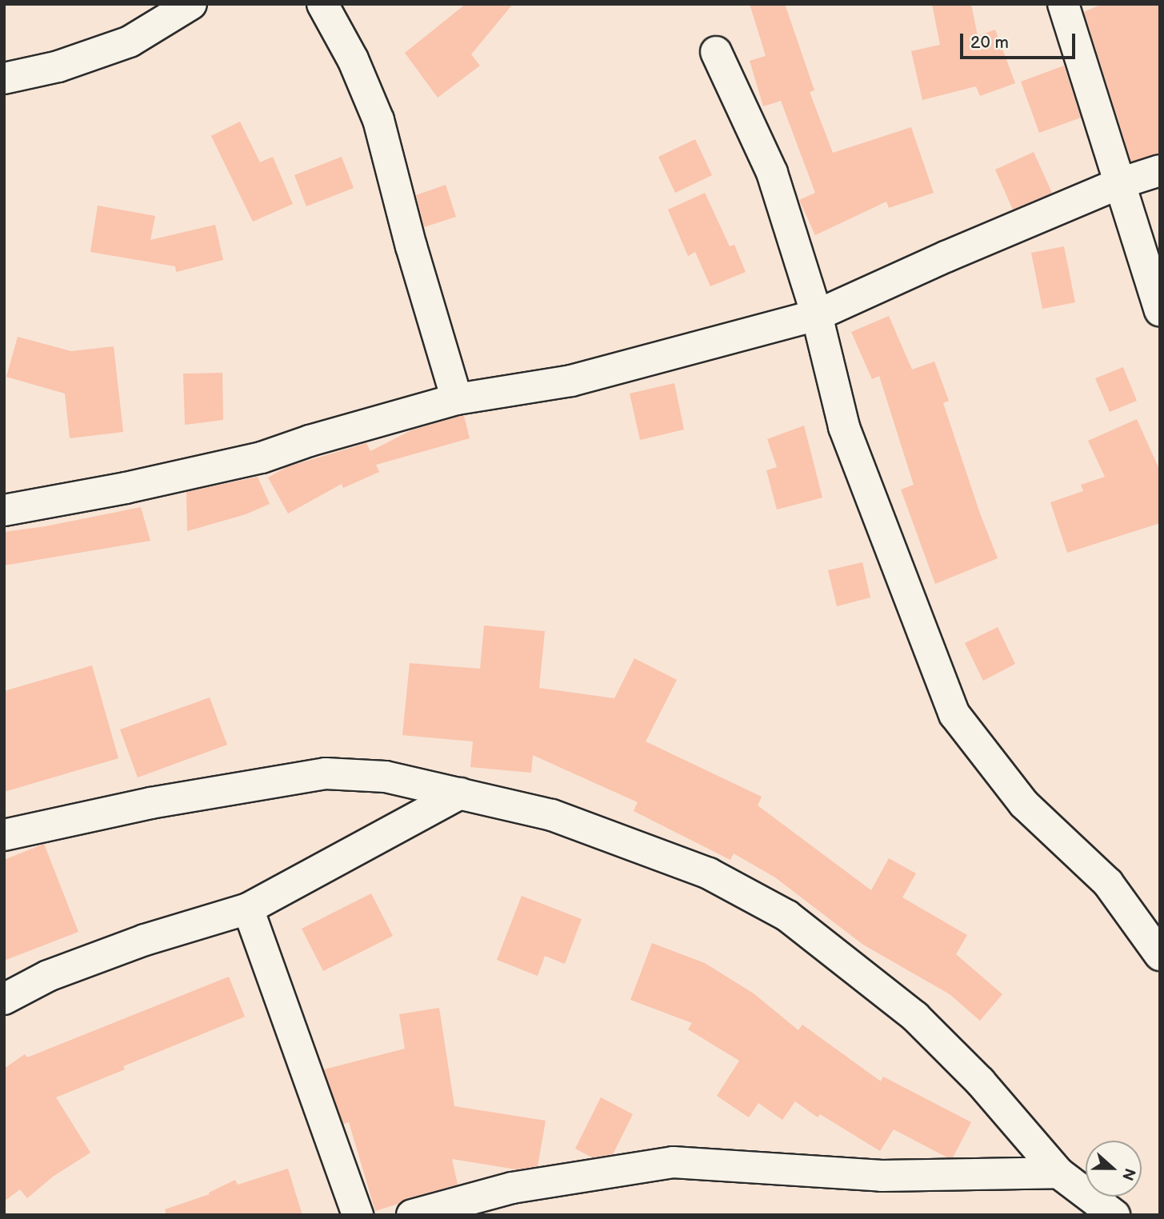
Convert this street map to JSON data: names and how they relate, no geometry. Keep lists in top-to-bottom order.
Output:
{
  "scale_bar": "20 m",
  "north": "right"
}
